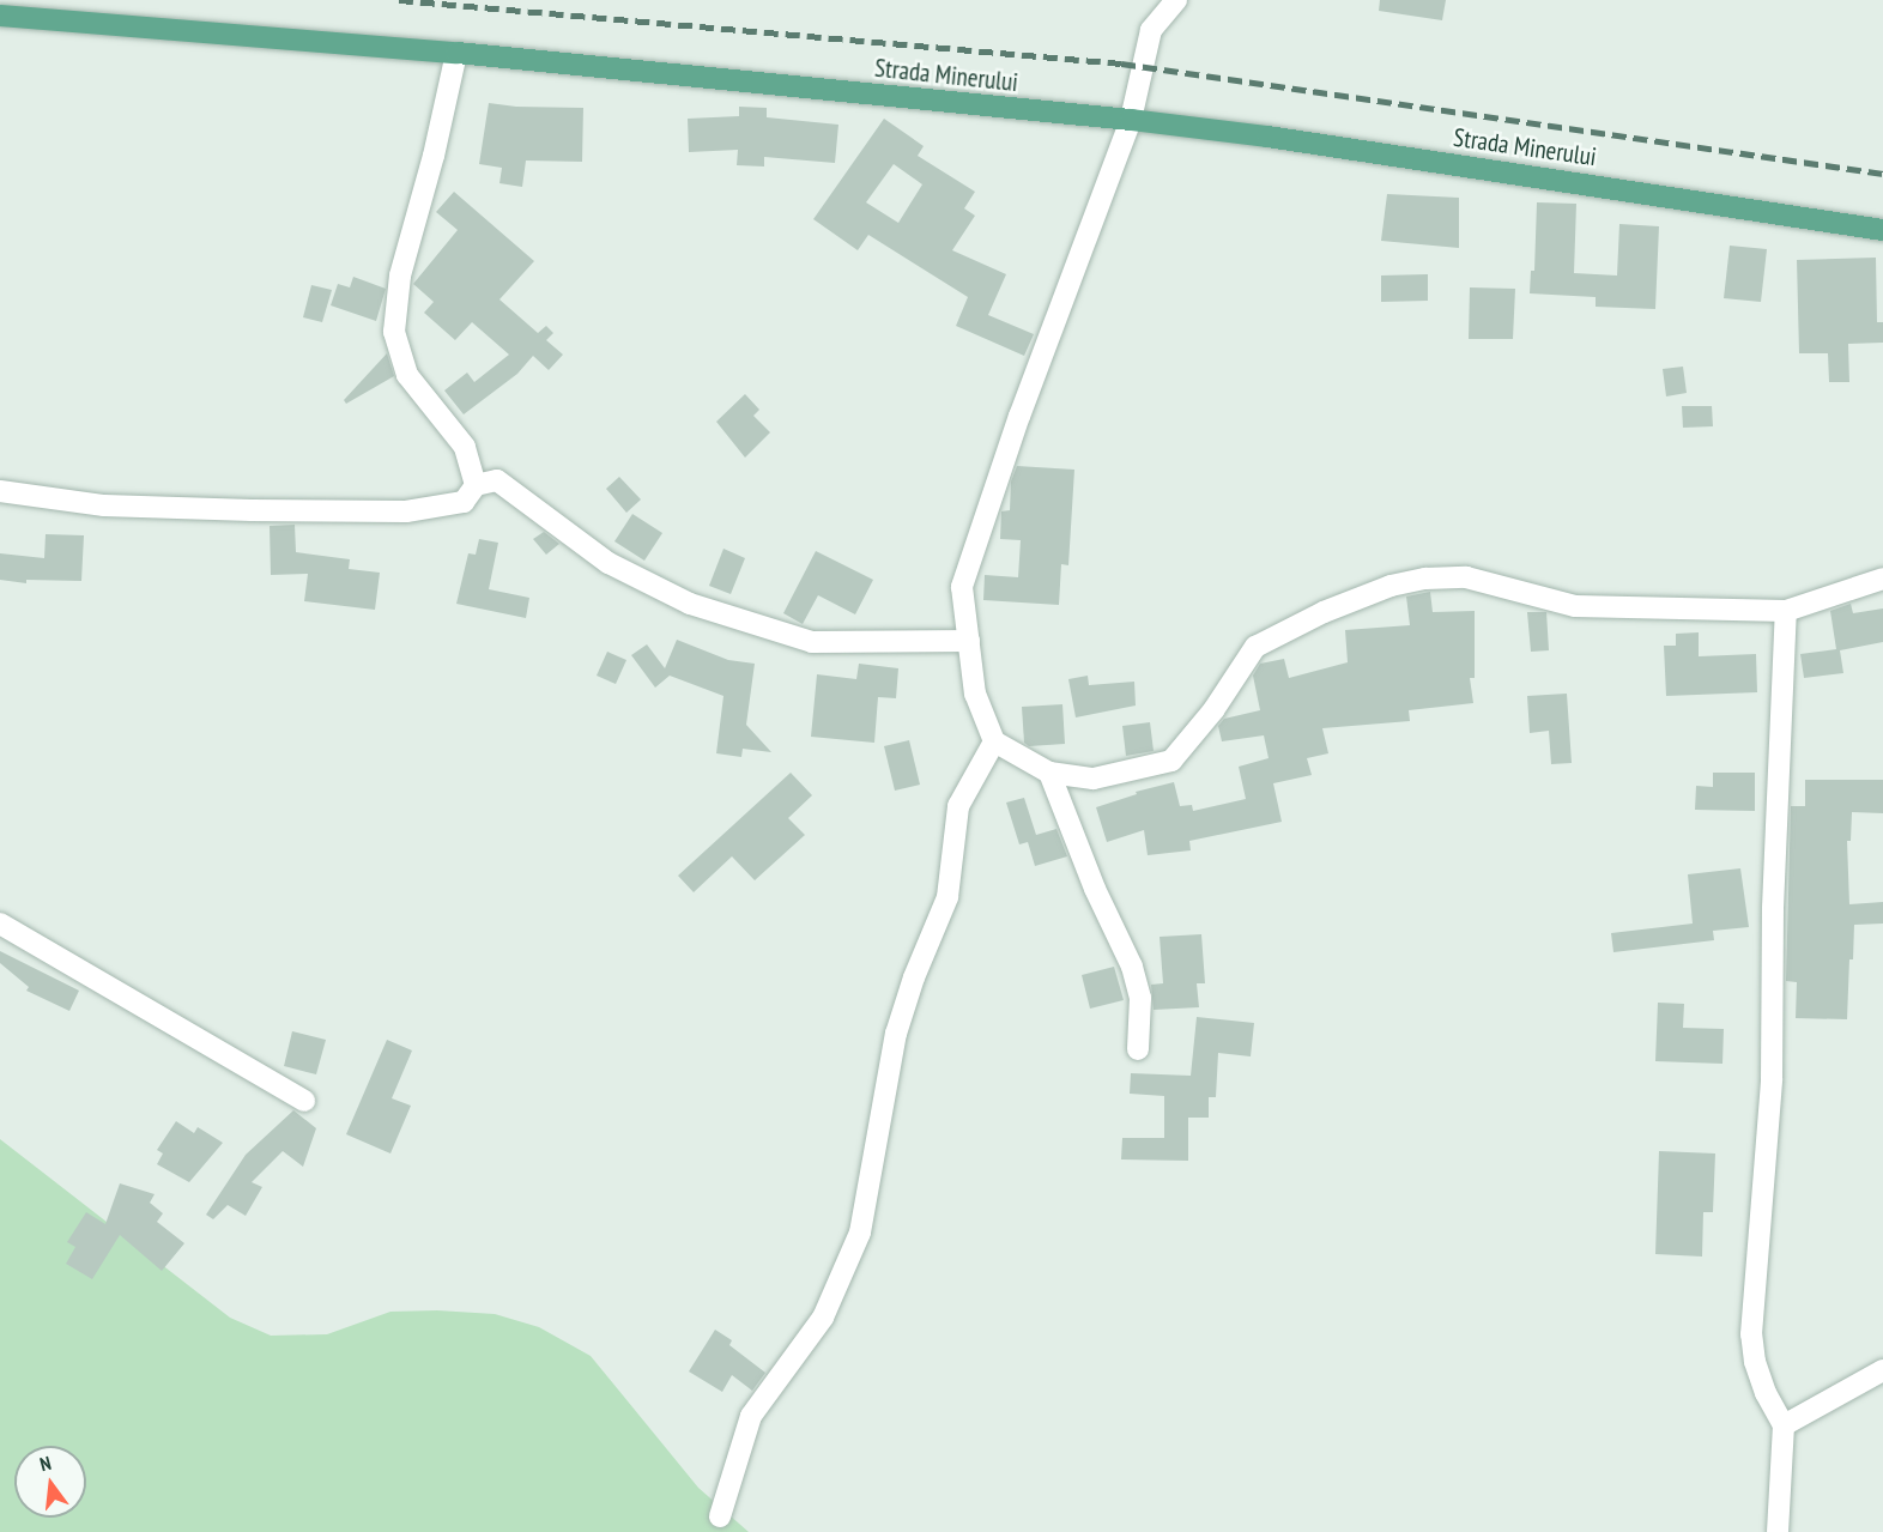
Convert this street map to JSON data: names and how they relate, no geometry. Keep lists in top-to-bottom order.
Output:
{
  "streets": {
    "main road": ["Strada Minerului"]
  },
  "north": "top"
}
